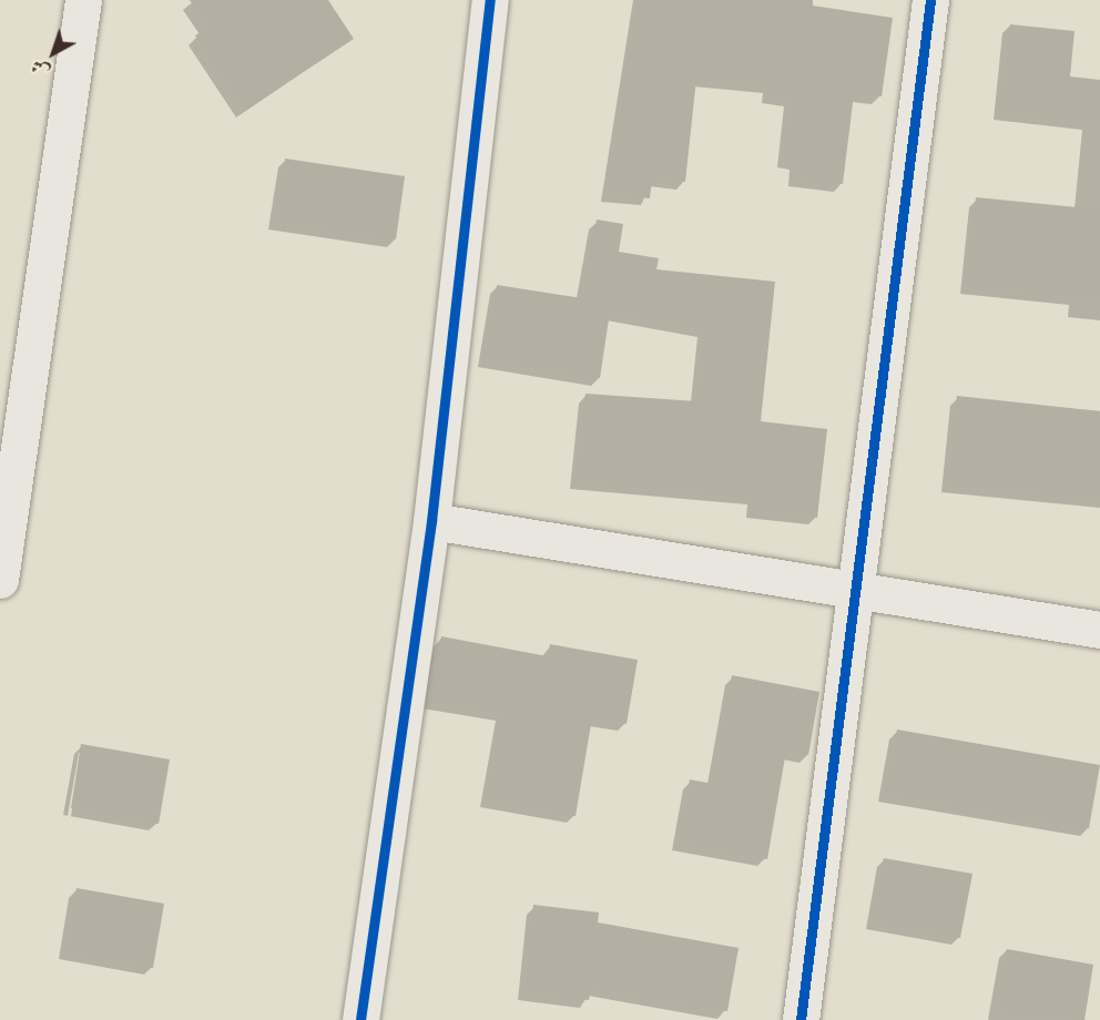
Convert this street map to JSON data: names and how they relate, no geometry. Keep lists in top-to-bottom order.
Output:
{
  "north": "bottom left"
}
